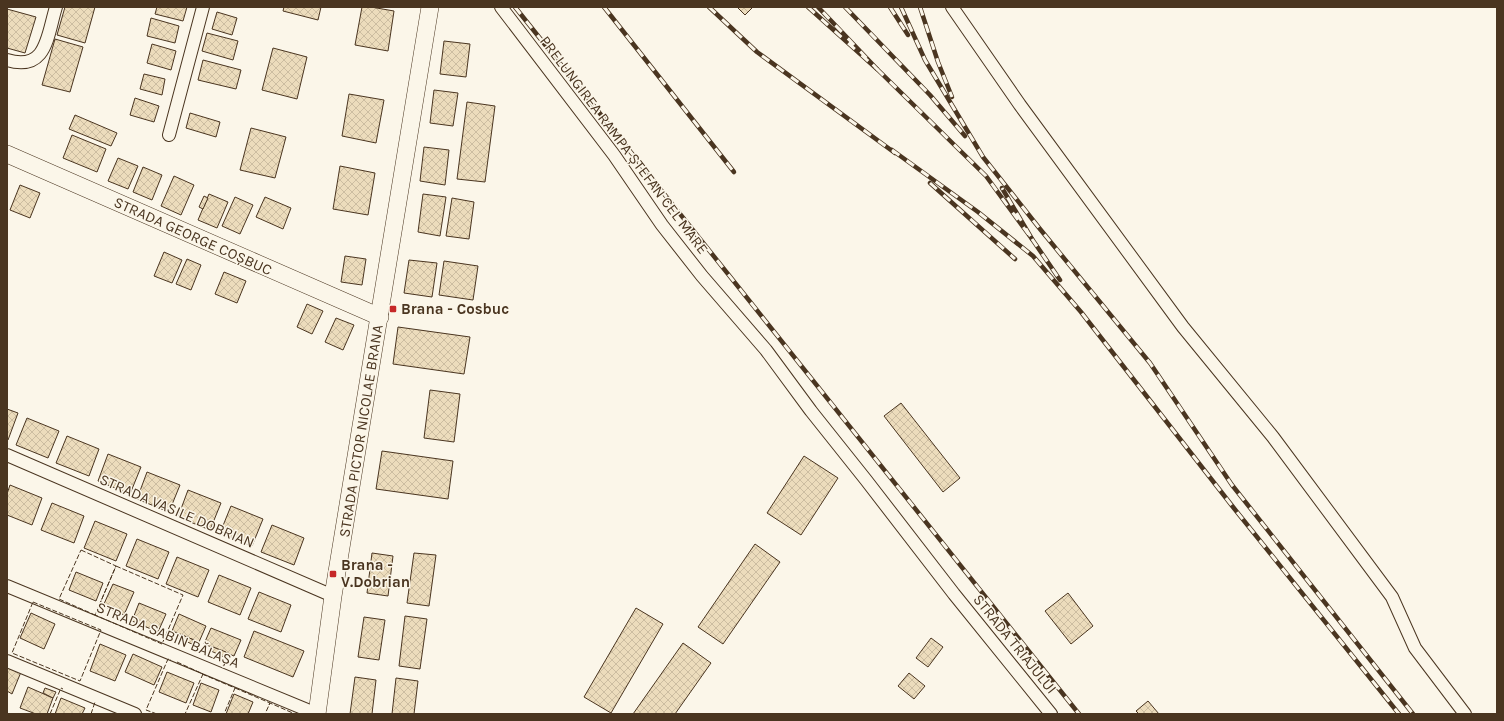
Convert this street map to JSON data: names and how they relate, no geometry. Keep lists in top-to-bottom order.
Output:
{
  "streets": {
    "street": [
      "PRELUNGIREA RAMPA ȘTEFAN CEL MARE",
      "STRADA GEORGE COȘBUC",
      "STRADA PICTOR NICOLAE BRANA",
      "STRADA VASILE DOBRIAN",
      "STRADA SABIN BĂLAȘA",
      "STRADA TRIAJULUI"
    ]
  },
  "crossings": [
    ["PRELUNGIREA RAMPA ȘTEFAN CEL MARE", "STRADA TRIAJULUI"],
    ["STRADA GEORGE COȘBUC", "STRADA PICTOR NICOLAE BRANA"],
    ["STRADA PICTOR NICOLAE BRANA", "STRADA VASILE DOBRIAN"],
    ["STRADA PICTOR NICOLAE BRANA", "STRADA SABIN BĂLAȘA"]
  ],
  "places": {
    "transit": ["Brana - Cosbuc", "Brana - V.Dobrian"]
  }
}
